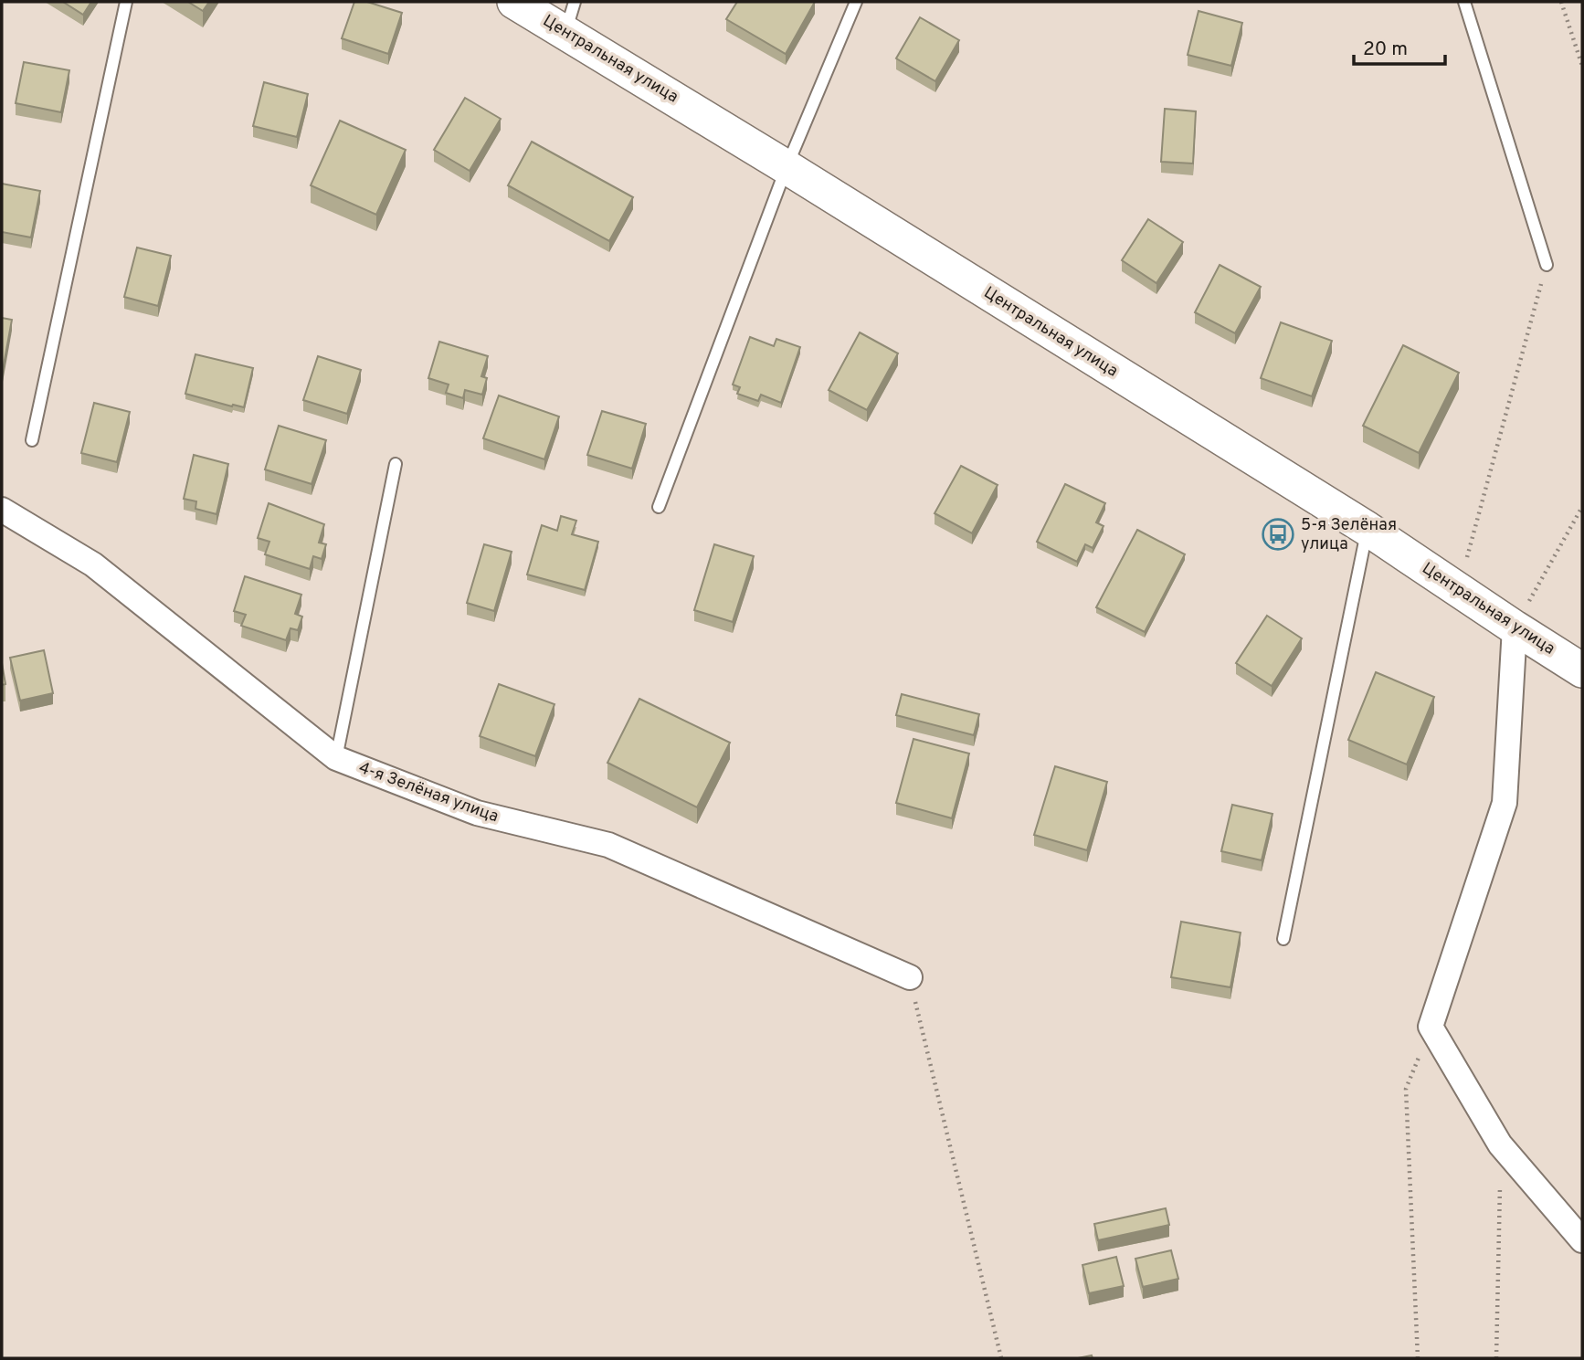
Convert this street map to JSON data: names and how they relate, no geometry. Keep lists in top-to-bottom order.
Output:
{
  "streets": {
    "street": ["Центральная улица", "4-я Зелёная улица"]
  },
  "places": {
    "bus stop": ["5-я Зелёная улица"]
  },
  "scale_bar": "20 m"
}
